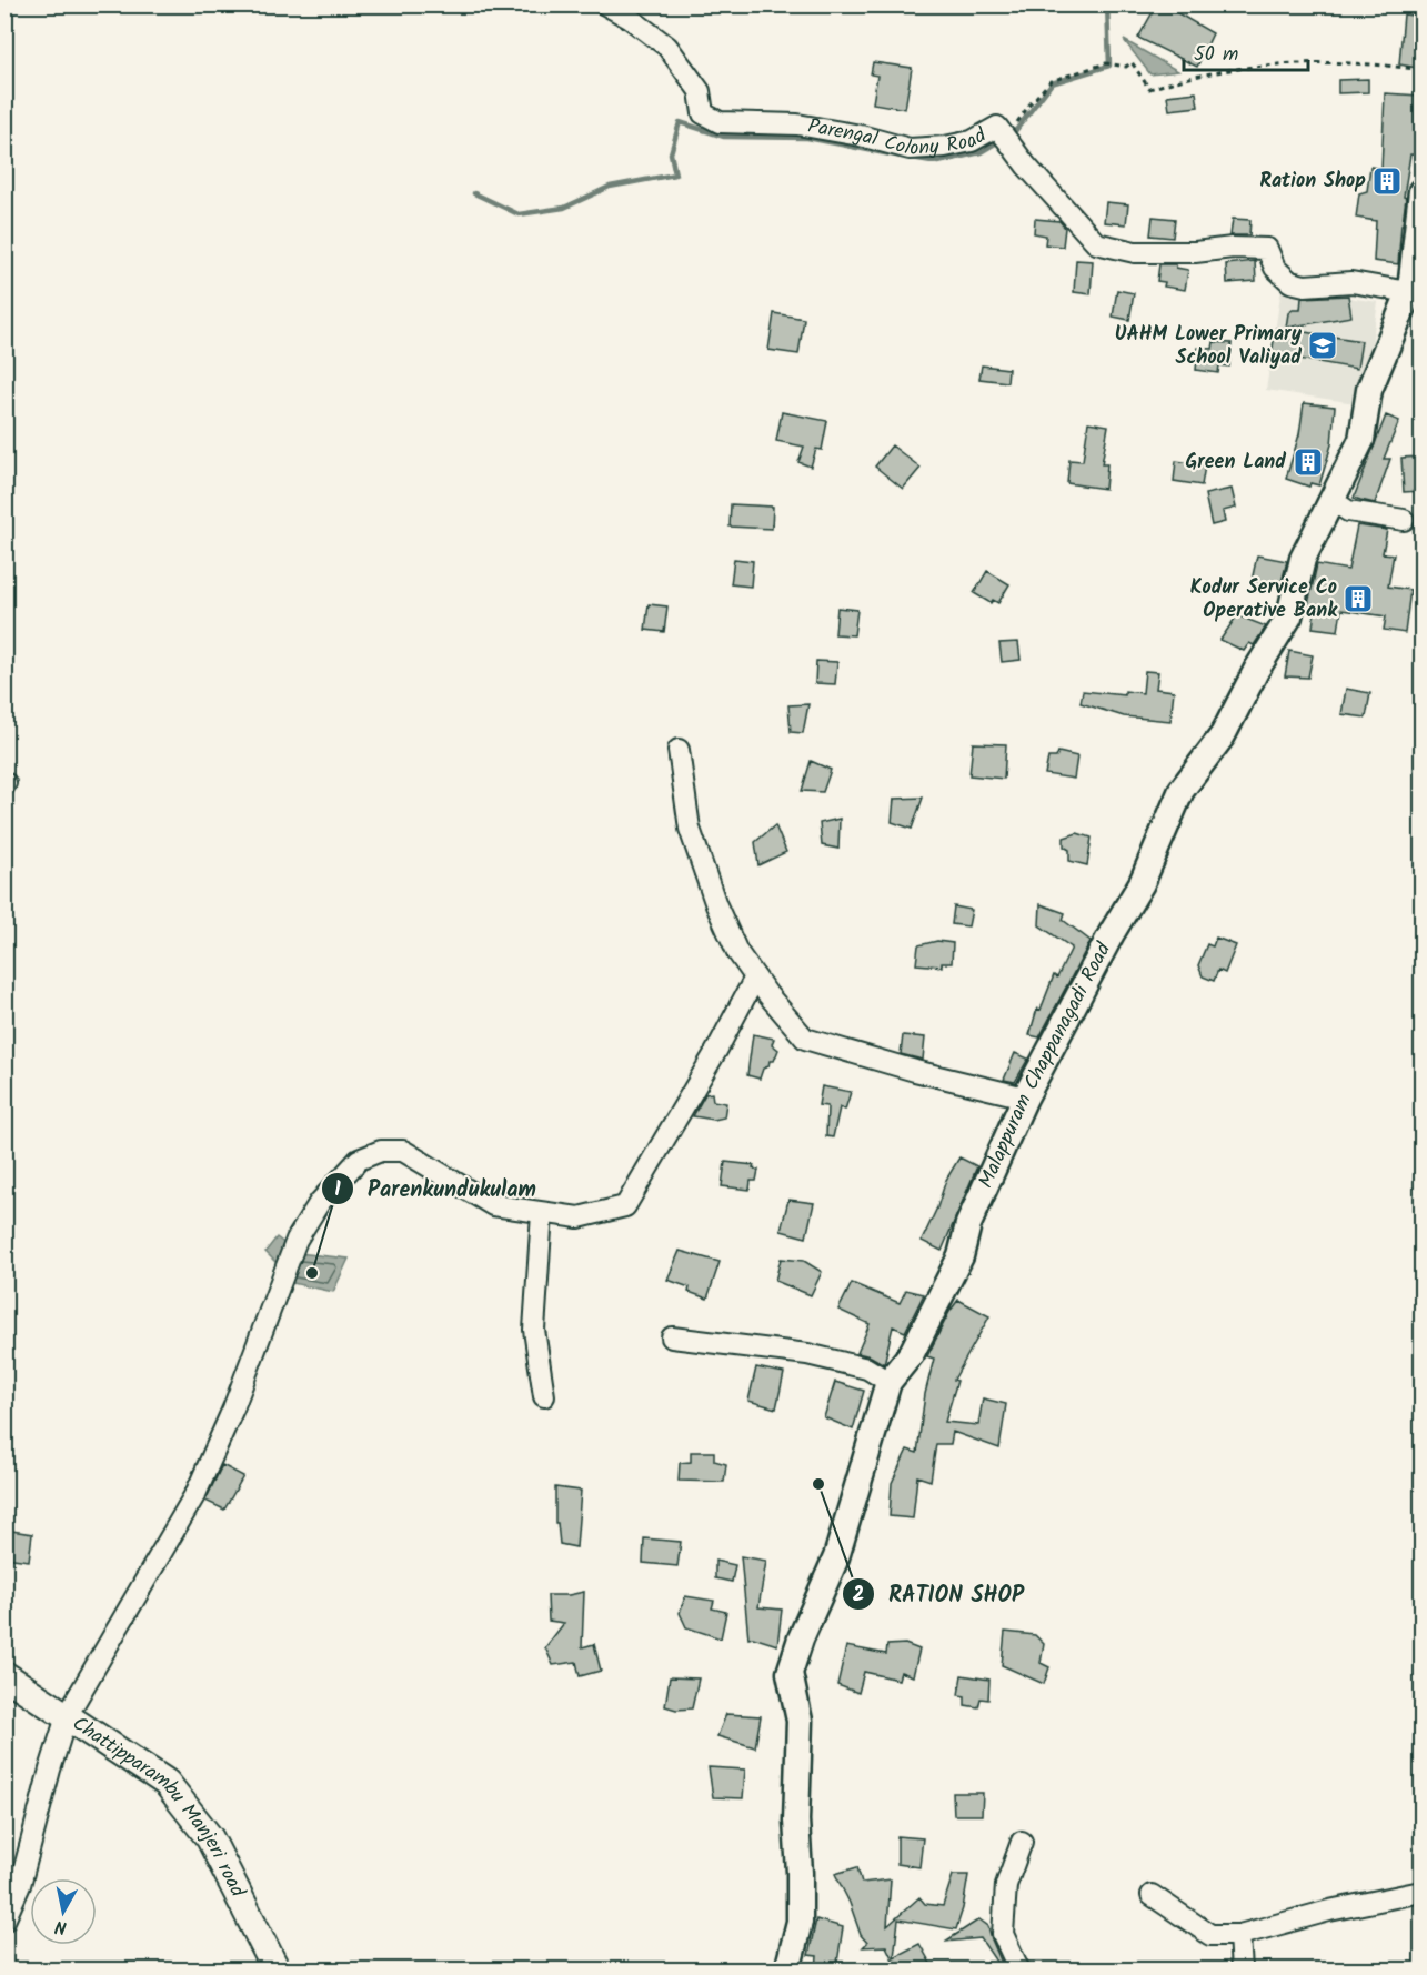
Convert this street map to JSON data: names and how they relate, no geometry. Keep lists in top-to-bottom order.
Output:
{
  "streets": {
    "main road": ["Chattipparambu Manjeri road"],
    "street": ["Parengal Colony Road", "Malappuram Chappanagadi Road"]
  },
  "crossings": [
    ["Parengal Colony Road", "Malappuram Chappanagadi Road"]
  ],
  "places": {
    "building": ["Ration Shop", "Green Land", "Kodur Service Co Operative Bank"],
    "school or university": ["UAHM Lower Primary School Valiyad"],
    "other": ["Parenkundukulam", "RATION SHOP"]
  },
  "scale_bar": "50 m",
  "north": "bottom"
}
